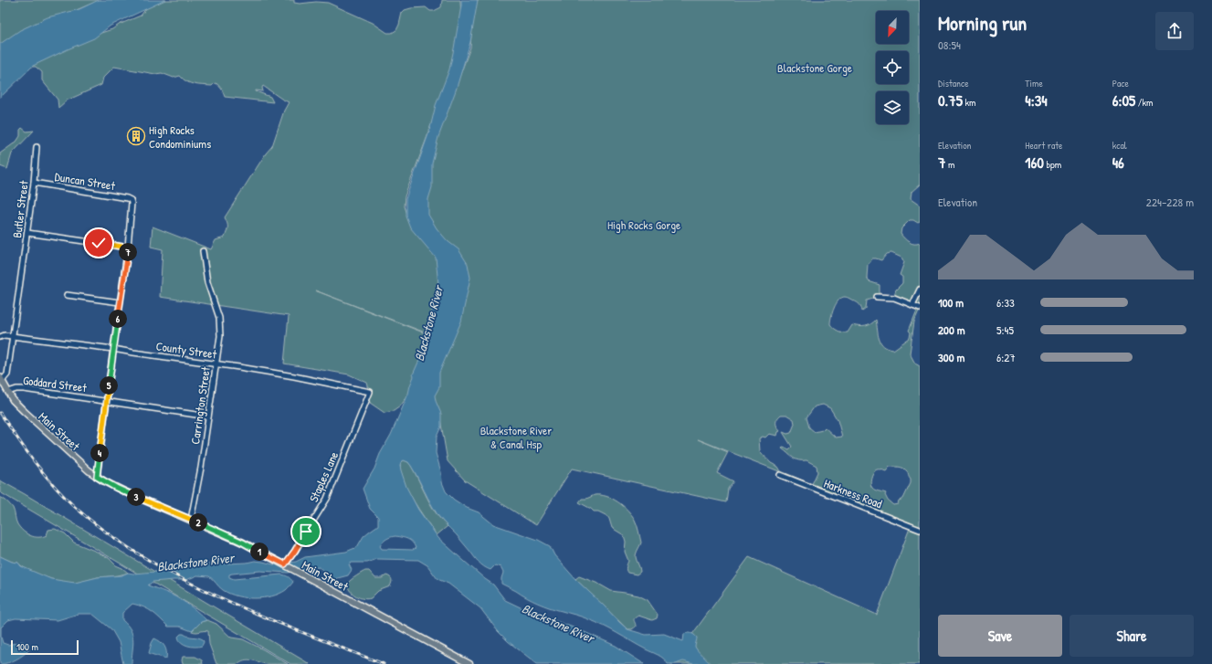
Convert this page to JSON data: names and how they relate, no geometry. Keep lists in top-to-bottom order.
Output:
{
  "streets": {
    "main road": ["Main Street"],
    "street": [
      "Duncan Street",
      "Butler Street",
      "County Street",
      "Goddard Street",
      "Carrington Street",
      "Staples Lane",
      "Harkness Road"
    ]
  },
  "crossings": [
    ["Duncan Street", "Butler Street"],
    ["Butler Street", "County Street"],
    ["Butler Street", "Main Street"],
    ["County Street", "Carrington Street"],
    ["County Street", "Staples Lane"],
    ["Goddard Street", "Carrington Street"],
    ["Goddard Street", "Main Street"],
    ["Carrington Street", "Main Street"],
    ["Main Street", "Staples Lane"]
  ],
  "water": ["Blackstone River"],
  "parks": ["Blackstone Gorge", "High Rocks Gorge", "Blackstone River & Canal Hsp"],
  "places": {
    "building": ["High Rocks Condominiums"]
  },
  "scale_bar": "100 m",
  "north": "bottom left",
  "page": {
    "heading": ["Morning run", "08:54"],
    "stats": [
      ["Distance", "0.75 km"],
      ["Time", "4:34"],
      ["Pace", "6:05 /km"],
      ["Elevation", "7 m"],
      ["Heart rate", "160 bpm"],
      ["kcal", "46"]
    ],
    "chart": ["Elevation", "224–228 m"],
    "pins": [
      "7",
      "6",
      "5",
      "4",
      "3",
      "2",
      "1"
    ],
    "list": [
      {
        "name": "100 m",
        "note": "6:33"
      },
      {
        "name": "200 m",
        "note": "5:45"
      },
      {
        "name": "300 m",
        "note": "6:27"
      }
    ],
    "buttons": ["Save", "Share"],
    "scale": "100 m"
  }
}
